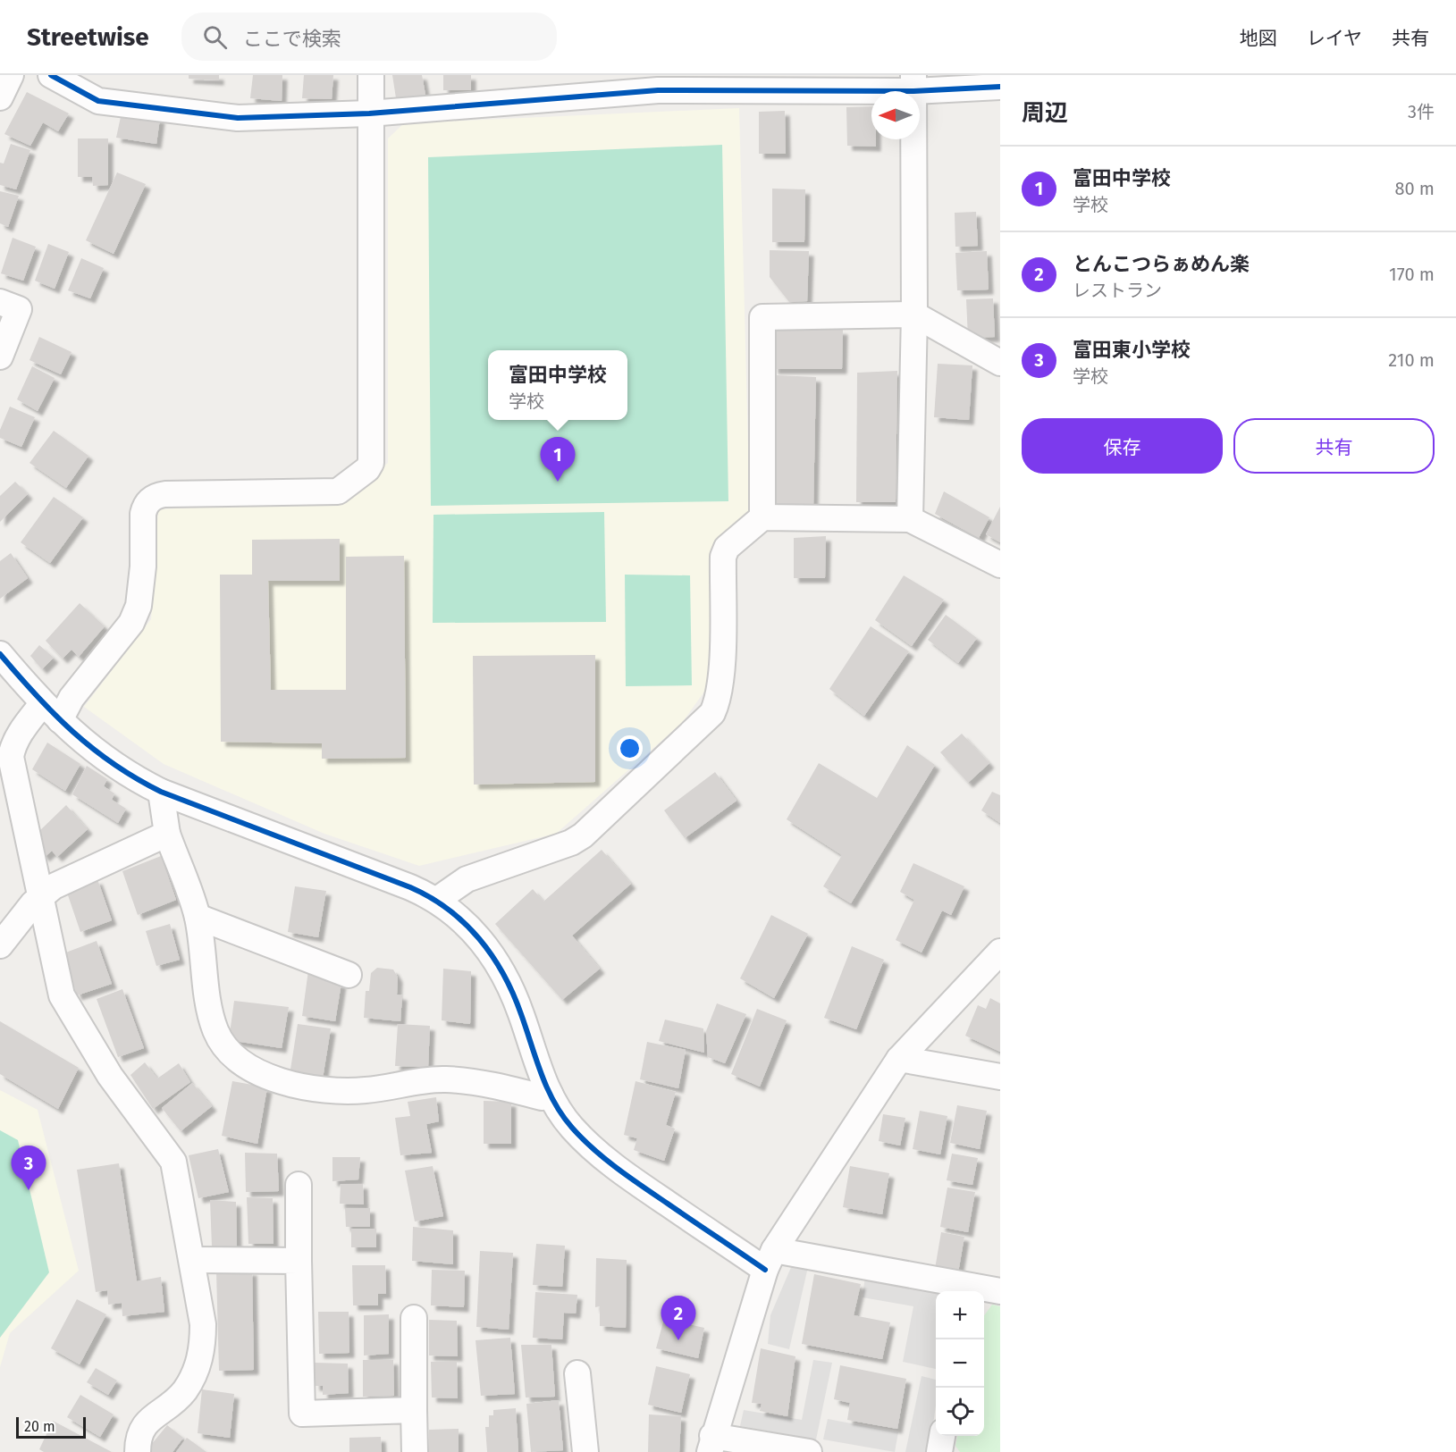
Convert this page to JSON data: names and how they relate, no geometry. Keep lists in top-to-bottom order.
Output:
{
  "scale_bar": "20 m",
  "north": "left",
  "page": {
    "header": "Streetwise",
    "search": "ここで検索",
    "nav": ["地図", "レイヤ", "共有"],
    "heading": ["周辺", "3件"],
    "list": [
      {
        "mark": "1",
        "name": "富田中学校",
        "note": "学校",
        "value": "80 m"
      },
      {
        "mark": "2",
        "name": "とんこつらぁめん楽",
        "note": "レストラン",
        "value": "170 m"
      },
      {
        "mark": "3",
        "name": "富田東小学校",
        "note": "学校",
        "value": "210 m"
      }
    ],
    "popup": ["富田中学校", "学校"],
    "buttons": ["保存", "共有"],
    "pins": ["1", "3", "2"],
    "map_buttons": ["+", "−"],
    "scale": "20 m"
  }
}
